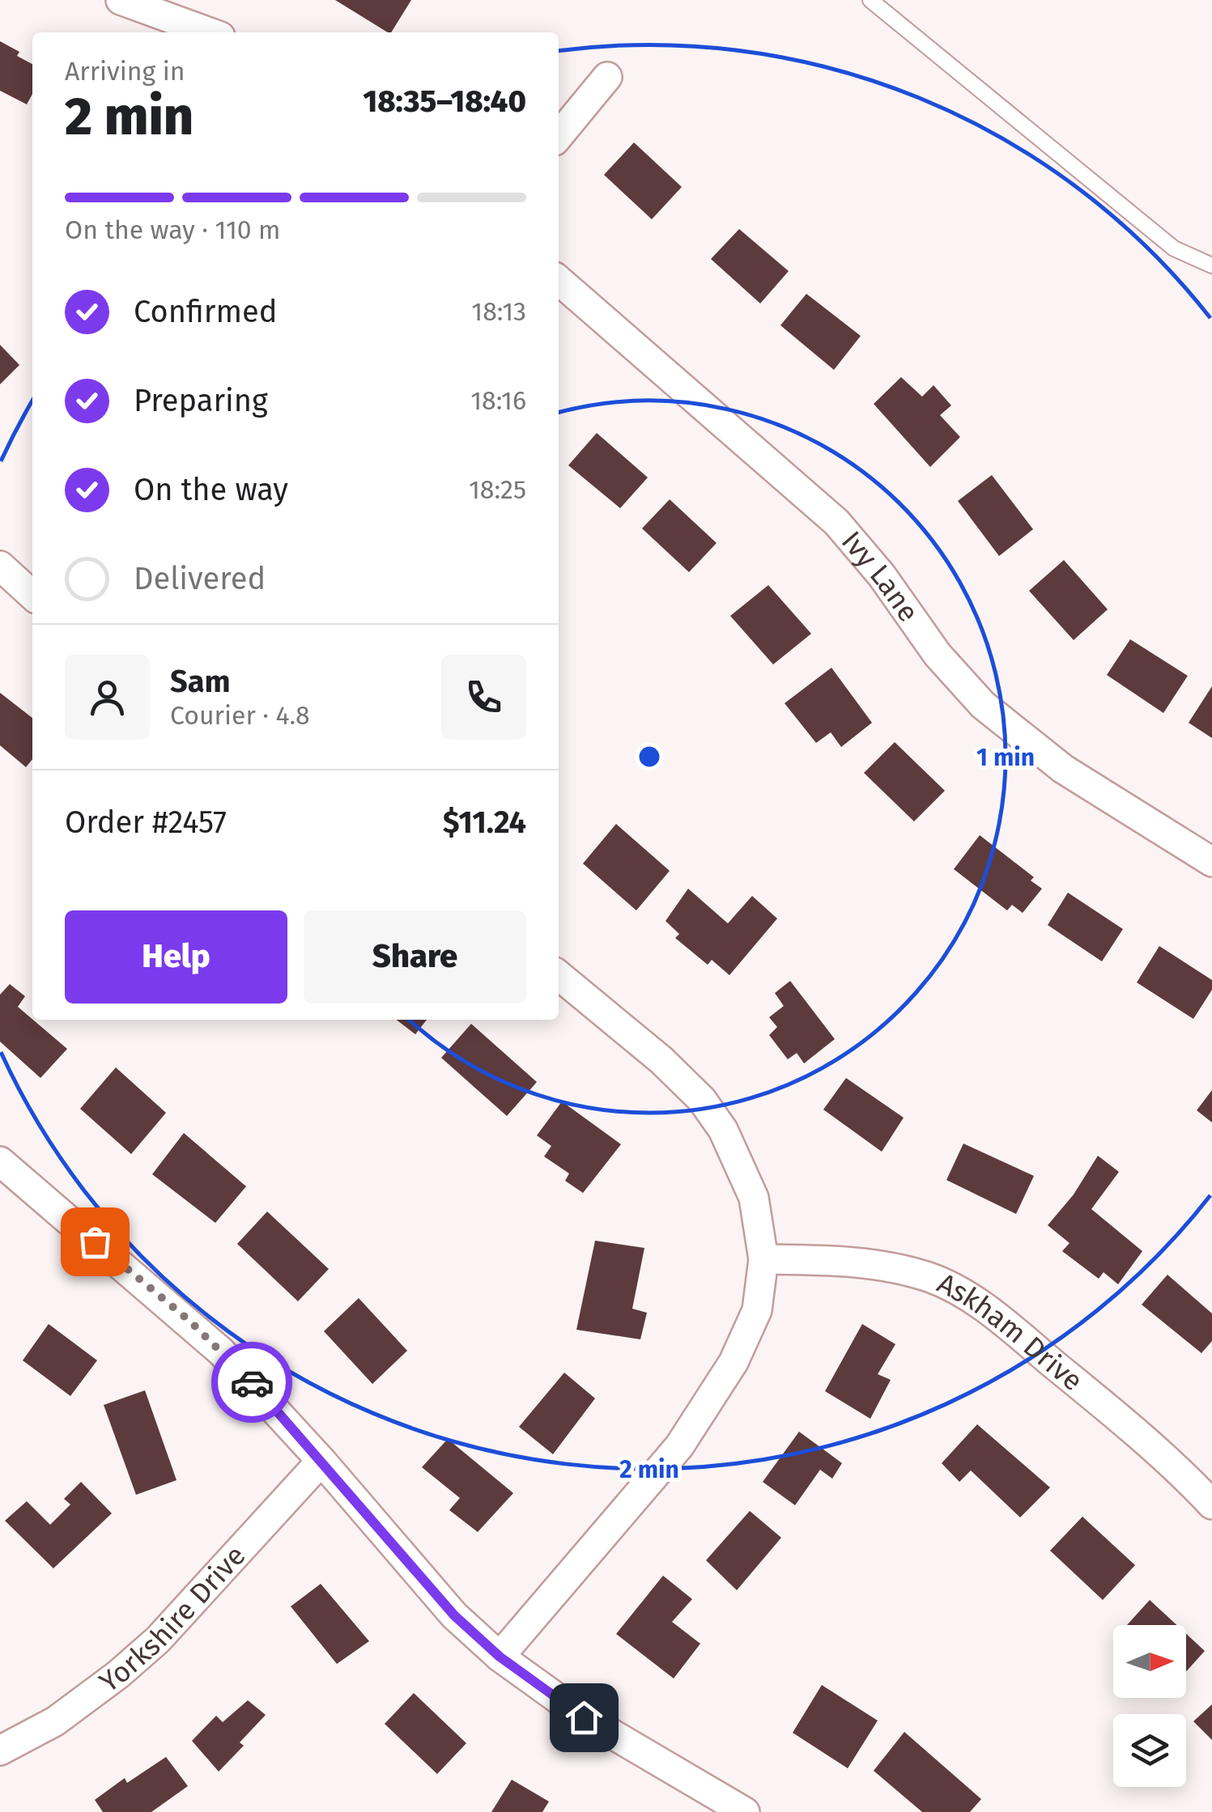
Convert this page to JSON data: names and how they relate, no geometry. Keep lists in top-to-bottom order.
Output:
{
  "streets": {
    "street": ["Ivy Lane", "Askham Drive", "Yorkshire Drive"]
  },
  "north": "right",
  "page": {
    "heading": ["2 min", "Arriving in", "18:35–18:40"],
    "panel": [
      "Sam",
      "Courier · 4.8",
      "Order #2457",
      "$11.24"
    ],
    "bar": "On the way · 110 m",
    "list": [
      ["Confirmed", "18:13"],
      ["Preparing", "18:16"],
      ["On the way", "18:25"],
      "Delivered"
    ],
    "buttons": ["Help", "Share"]
  },
  "rings": ["1 min", "2 min"]
}
